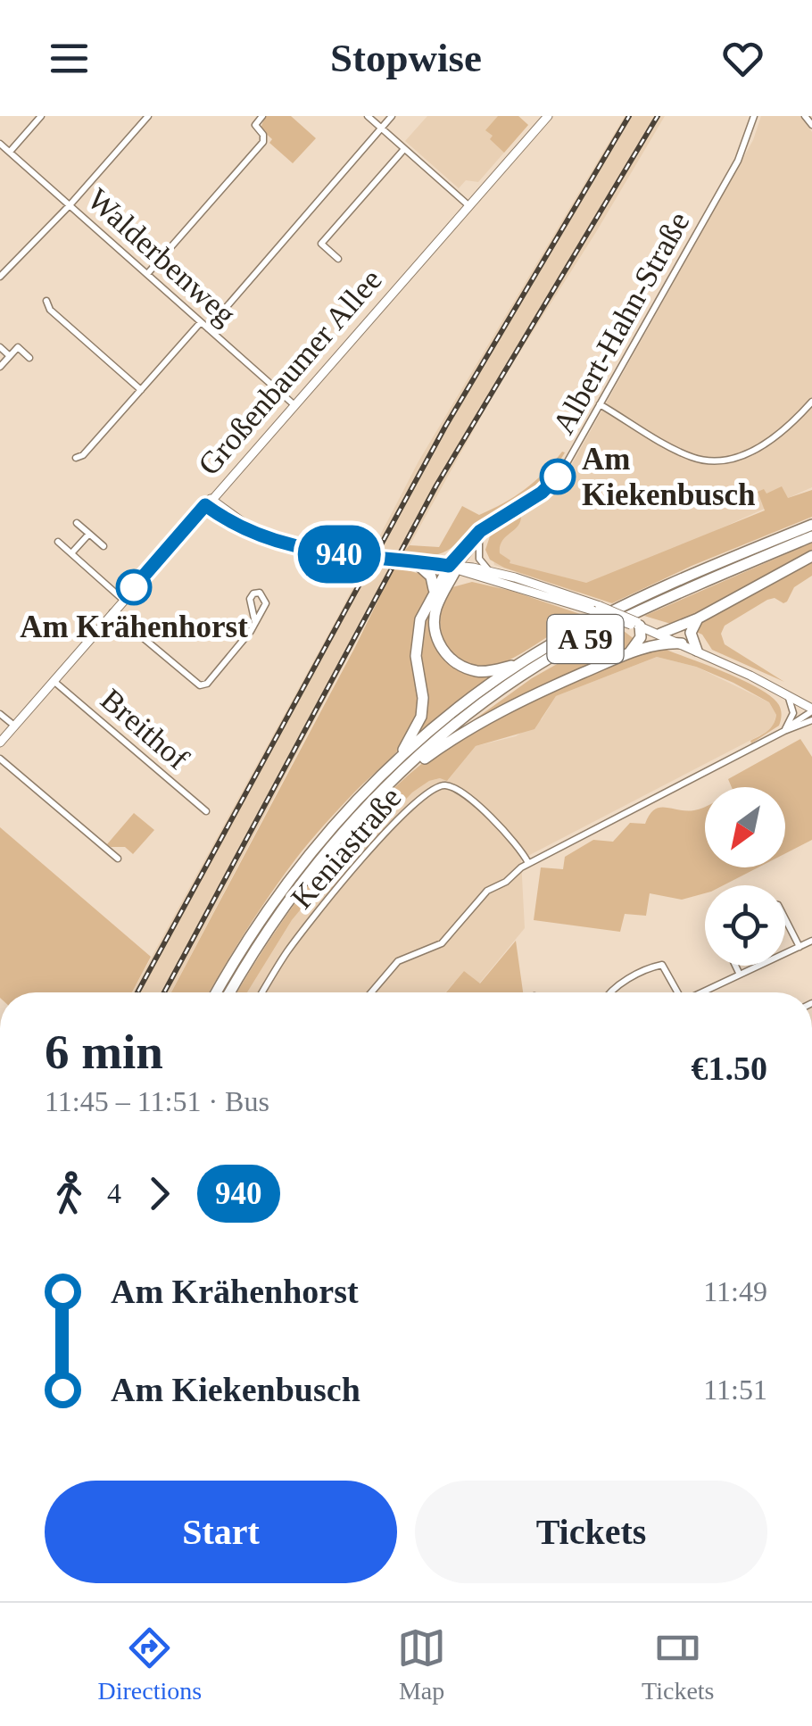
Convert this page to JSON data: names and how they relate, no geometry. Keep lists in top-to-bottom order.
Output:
{
  "streets": {
    "highway": ["A 59"],
    "main road": ["Großenbaumer Allee"],
    "street": [
      "Walderbenweg",
      "Albert-Hahn-Straße",
      "Breithof",
      "Keniastraße"
    ]
  },
  "crossings": [
    ["Walderbenweg", "Großenbaumer Allee"],
    ["Großenbaumer Allee", "Breithof"]
  ],
  "places": ["Am Kiekenbusch", "Am Krähenhorst"],
  "lines": ["bus line 940"],
  "north": "bottom left",
  "page": {
    "header": "Stopwise",
    "on_map": "940",
    "heading": ["6 min", "11:45 – 11:51 · Bus", "€1.50"],
    "legs": ["4", "940"],
    "list": [
      {
        "name": "Am Krähenhorst",
        "value": "11:49"
      },
      {
        "name": "Am Kiekenbusch",
        "value": "11:51"
      }
    ],
    "buttons": ["Start", "Tickets"],
    "tabs": ["Directions", "Map", "Tickets"]
  }
}
